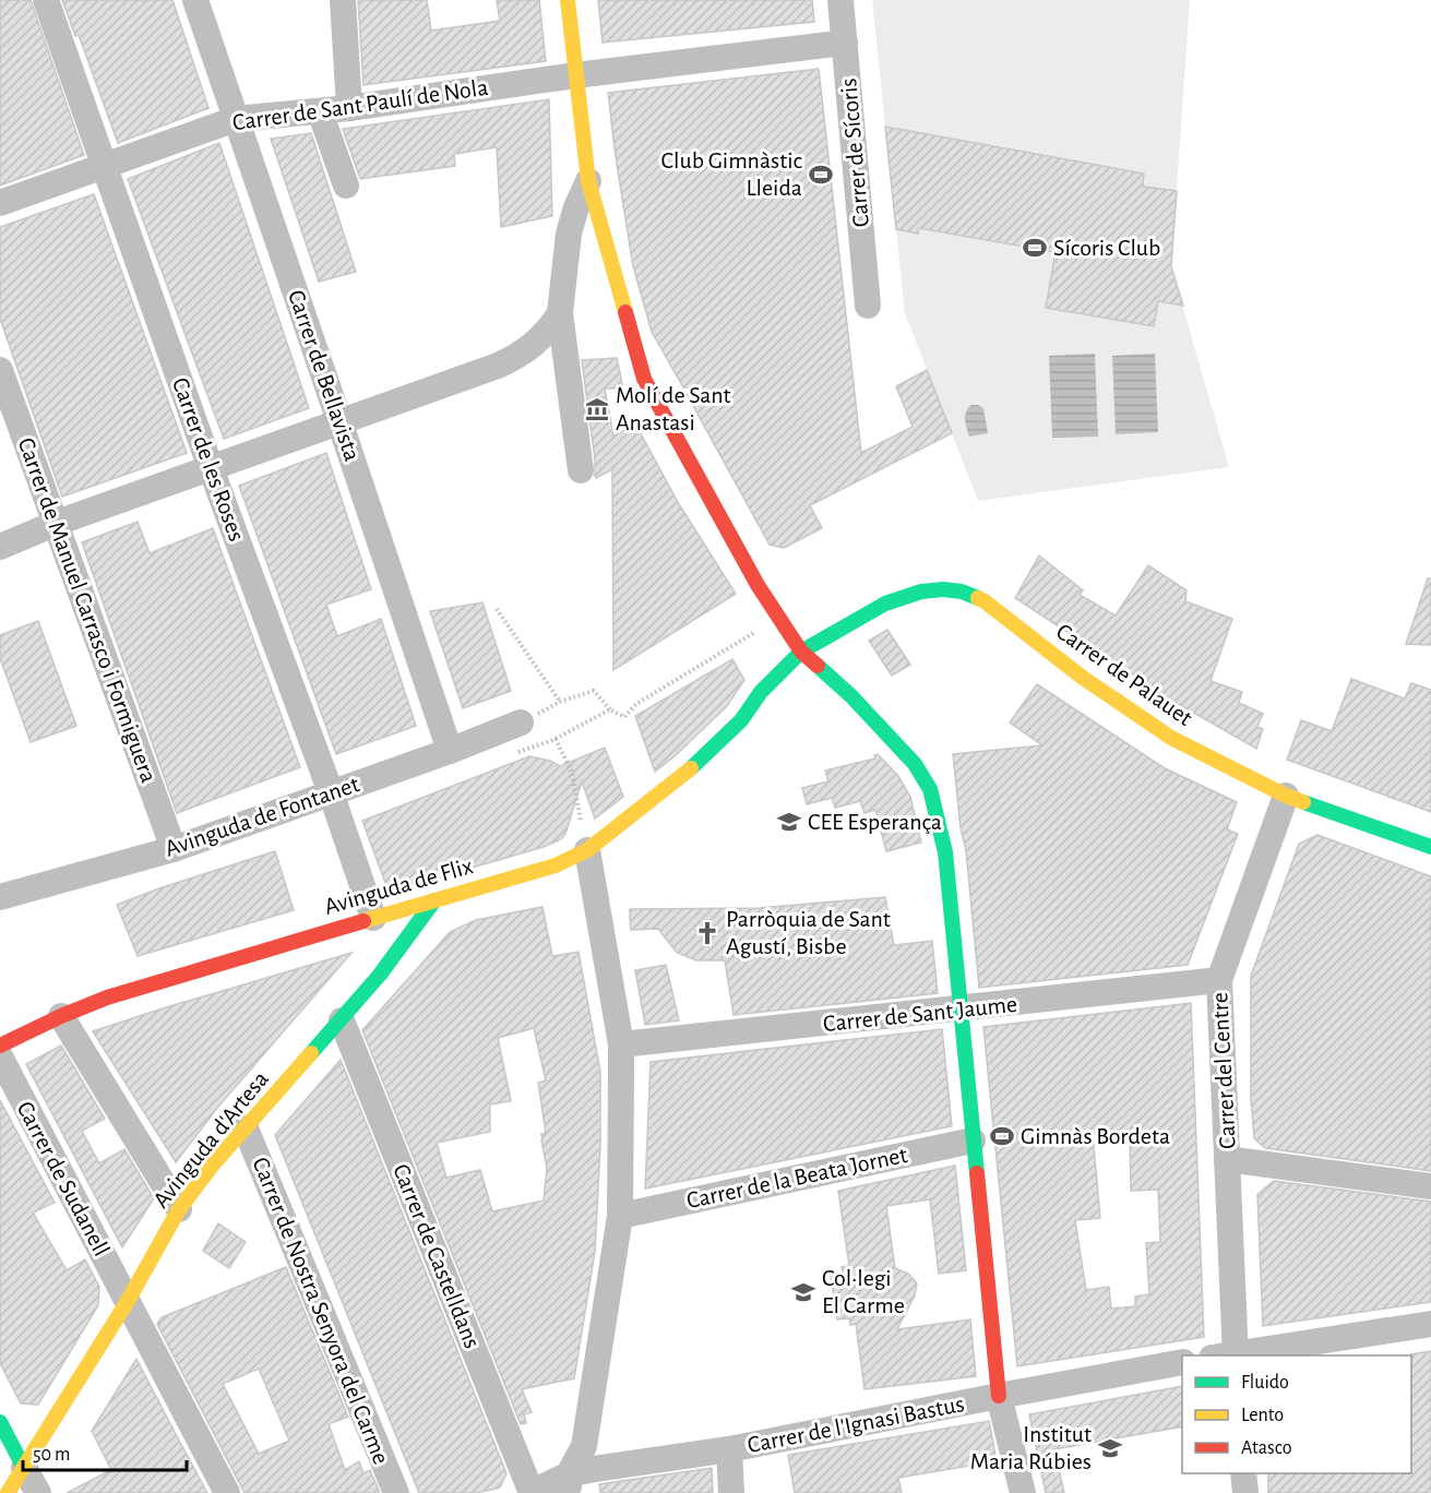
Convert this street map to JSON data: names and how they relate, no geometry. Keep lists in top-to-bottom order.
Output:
{
  "streets": {
    "main road": ["Carrer de Palauet", "Avinguda de Flix", "Avinguda d'Artesa"],
    "street": [
      "Carrer de Sant Paulí de Nola",
      "Carrer de Sícoris",
      "Carrer de Bellavista",
      "Carrer de les Roses",
      "Carrer de Manuel Carrasco i Formiguera",
      "Avinguda de Fontanet",
      "Carrer de Sant Jaume",
      "Carrer del Centre",
      "Carrer de la Beata Jornet",
      "Carrer de Sudanell",
      "Carrer de Castelldans",
      "Carrer de Nostra Senyora del Carme",
      "Carrer de l'Ignasi Bastus"
    ]
  },
  "crossings": [
    ["Carrer de Sant Paulí de Nola", "Carrer de Sícoris"],
    ["Carrer de Sant Paulí de Nola", "Carrer de Bellavista"],
    ["Carrer de Sant Paulí de Nola", "Carrer de les Roses"],
    ["Carrer de Bellavista", "Avinguda de Fontanet"],
    ["Carrer de les Roses", "Avinguda de Fontanet"],
    ["Carrer de les Roses", "Avinguda de Flix"],
    ["Carrer de Manuel Carrasco i Formiguera", "Avinguda de Fontanet"],
    ["Carrer de Palauet", "Avinguda de Flix"],
    ["Carrer de Palauet", "Carrer del Centre"],
    ["Avinguda de Flix", "Avinguda d'Artesa"],
    ["Carrer de Sant Jaume", "Carrer del Centre"],
    ["Avinguda d'Artesa", "Carrer de Sudanell"],
    ["Avinguda d'Artesa", "Carrer de Castelldans"],
    ["Avinguda d'Artesa", "Carrer de Nostra Senyora del Carme"],
    ["Carrer de Castelldans", "Carrer de l'Ignasi Bastus"]
  ],
  "places": {
    "sports": ["Club Gimnàstic Lleida", "Sícoris Club", "Gimnàs Bordeta"],
    "museum": ["Molí de Sant Anastasi"],
    "school or university": ["CEE Esperança", "Col·legi El Carme", "Institut Maria Rúbies"],
    "church": ["Parròquia de Sant Agustí, Bisbe"]
  },
  "legend": ["Fluido", "Lento", "Atasco"],
  "scale_bar": "50 m"
}
